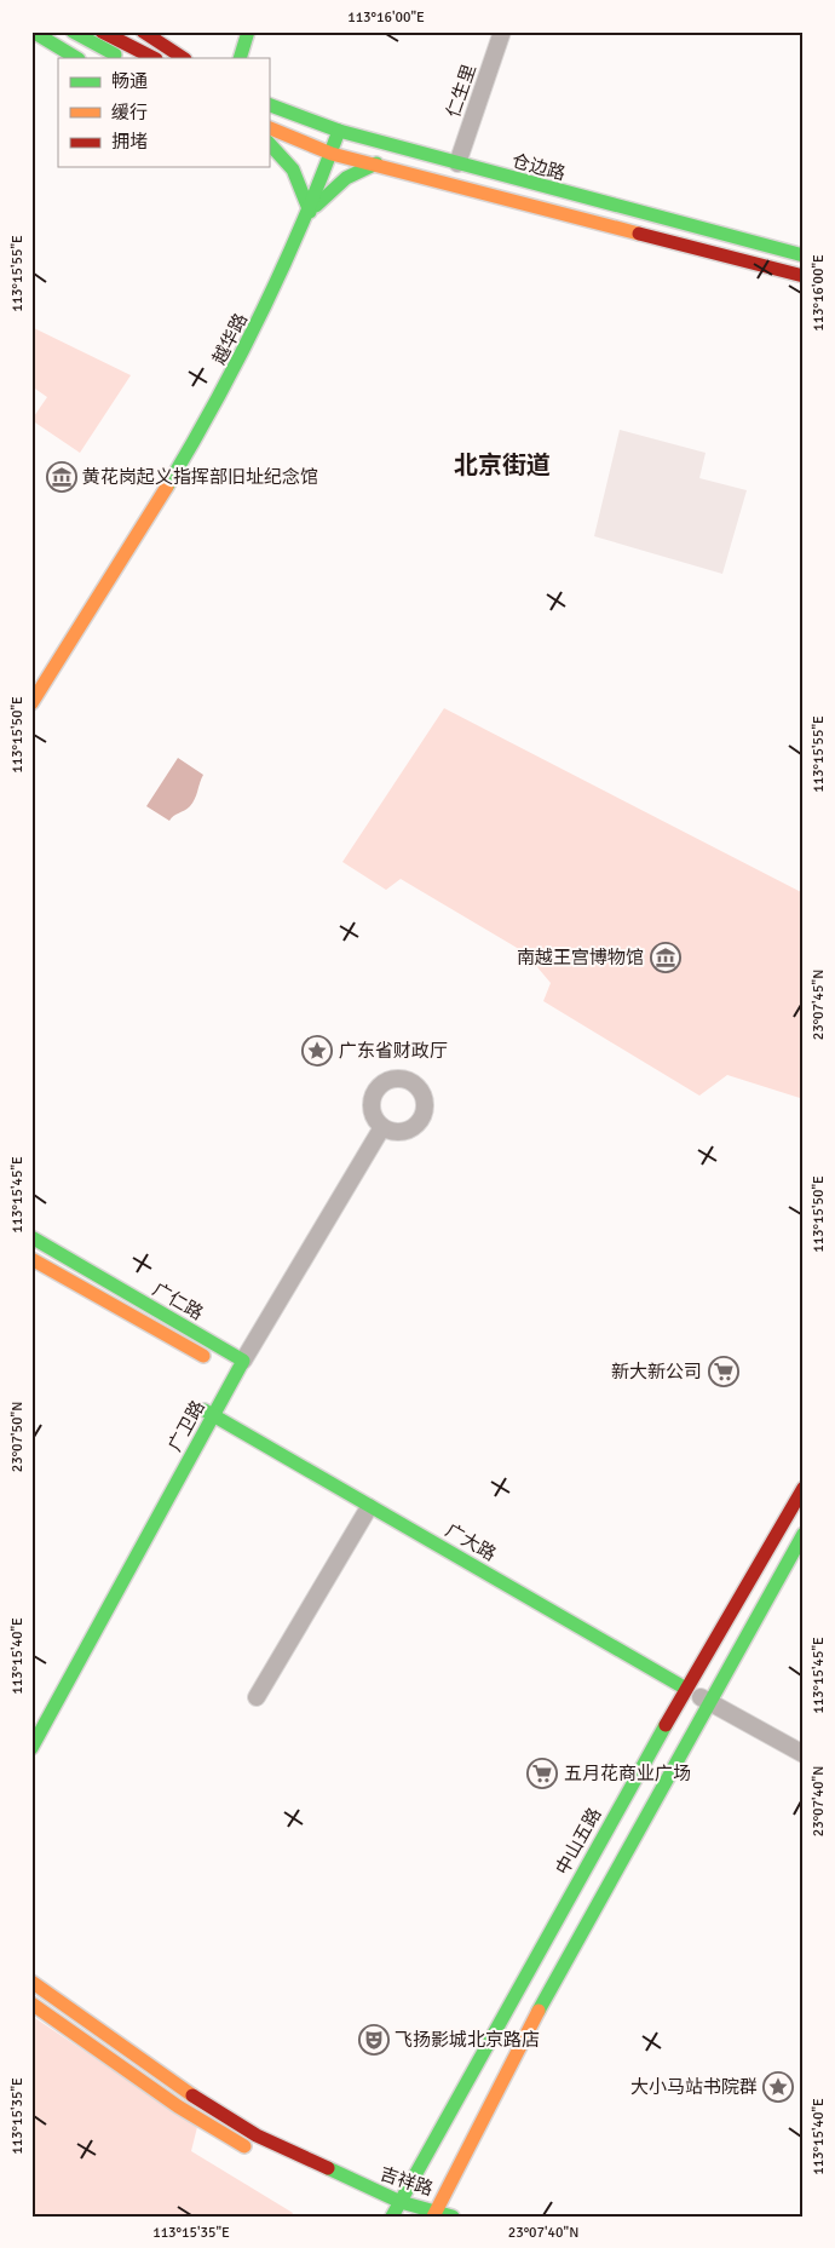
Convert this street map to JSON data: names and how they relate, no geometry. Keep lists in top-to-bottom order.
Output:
{
  "streets": {
    "street": [
      "仁生里",
      "仓边路",
      "越华路",
      "广仁路",
      "广卫路",
      "广大路",
      "中山五路",
      "吉祥路"
    ]
  },
  "crossings": [
    ["仁生里", "仓边路"],
    ["仓边路", "越华路"],
    ["广仁路", "广卫路"],
    ["广卫路", "广大路"],
    ["广大路", "中山五路"],
    ["中山五路", "吉祥路"]
  ],
  "districts": ["北京街道"],
  "places": {
    "museum": ["黄花岗起义指挥部旧址纪念馆", "南越王宫博物馆"],
    "place": ["广东省财政厅", "大小马站书院群"],
    "supermarket": ["新大新公司", "五月花商业广场"],
    "theatre": ["飞扬影城北京路店"]
  },
  "legend": ["畅通", "缓行", "拥堵"],
  "coordinates": [
    "113°16'00\"E",
    "113°15'55\"E",
    "113°15'50\"E",
    "23°07'45\"N",
    "113°15'45\"E",
    "23°07'50\"N",
    "113°15'40\"E",
    "23°07'40\"N",
    "113°15'35\"E"
  ]
}
